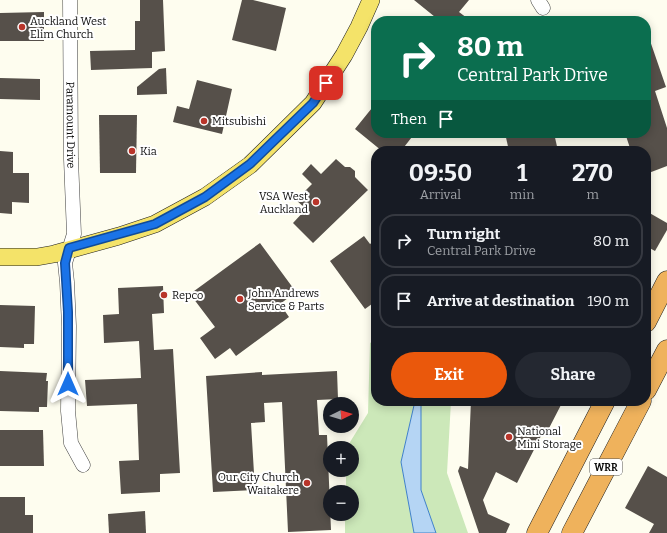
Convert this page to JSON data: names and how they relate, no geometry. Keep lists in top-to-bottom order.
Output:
{
  "streets": {
    "highway": ["WRR"],
    "street": ["Paramount Drive"]
  },
  "places": [
    "Auckland West Elim Church",
    "Mitsubishi",
    "Kia",
    "VSA West Auckland",
    "Repco",
    "John Andrews Service & Parts",
    "National Mini Storage",
    "Our City Church Waitakere"
  ],
  "north": "right",
  "page": {
    "turn": ["80 m", "Central Park Drive"],
    "then": "Then",
    "eta": [
      "09:50",
      "Arrival",
      "1",
      "min",
      "270",
      "m"
    ],
    "list": [
      {
        "name": "Turn right",
        "note": "Central Park Drive",
        "value": "80 m"
      },
      {
        "name": "Arrive at destination",
        "value": "190 m"
      }
    ],
    "buttons": ["Exit", "Share"],
    "map_buttons": ["+", "−"]
  }
}
